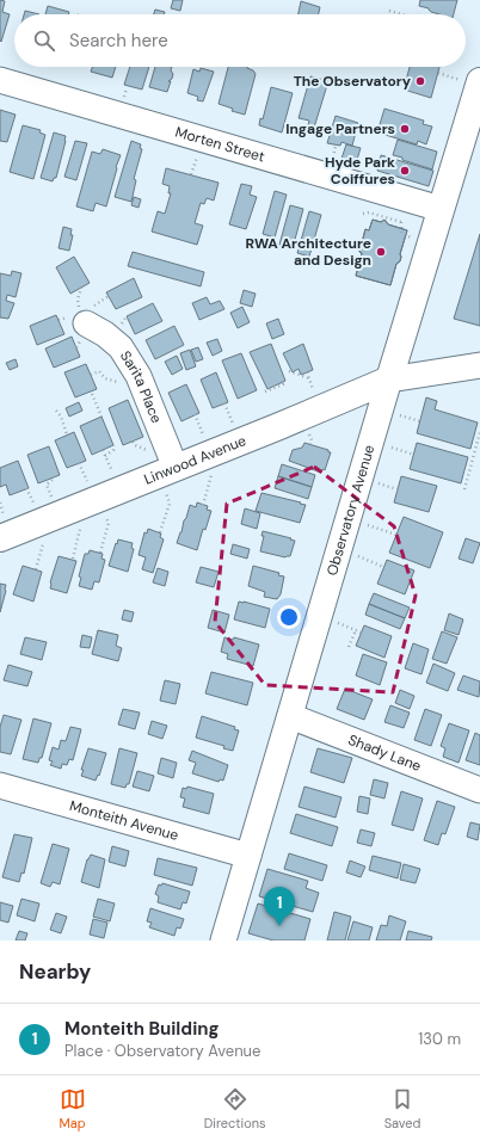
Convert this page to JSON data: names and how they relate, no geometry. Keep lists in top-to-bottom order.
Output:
{
  "streets": {
    "main road": ["Linwood Avenue", "Observatory Avenue"],
    "street": [
      "Morten Street",
      "Sarita Place",
      "Shady Lane",
      "Monteith Avenue"
    ]
  },
  "crossings": [
    ["Morten Street", "Observatory Avenue"],
    ["Sarita Place", "Linwood Avenue"],
    ["Linwood Avenue", "Observatory Avenue"],
    ["Observatory Avenue", "Shady Lane"],
    ["Observatory Avenue", "Monteith Avenue"]
  ],
  "places": [
    "The Observatory",
    "Ingage Partners",
    "Hyde Park Coiffures",
    "RWA Architecture and Design"
  ],
  "page": {
    "search": "Search here",
    "pins": "1",
    "heading": "Nearby",
    "list": [
      {
        "mark": "1",
        "name": "Monteith Building",
        "note": "Place · Observatory Avenue",
        "value": "130 m"
      }
    ],
    "nav": ["Map", "Directions", "Saved"]
  }
}
